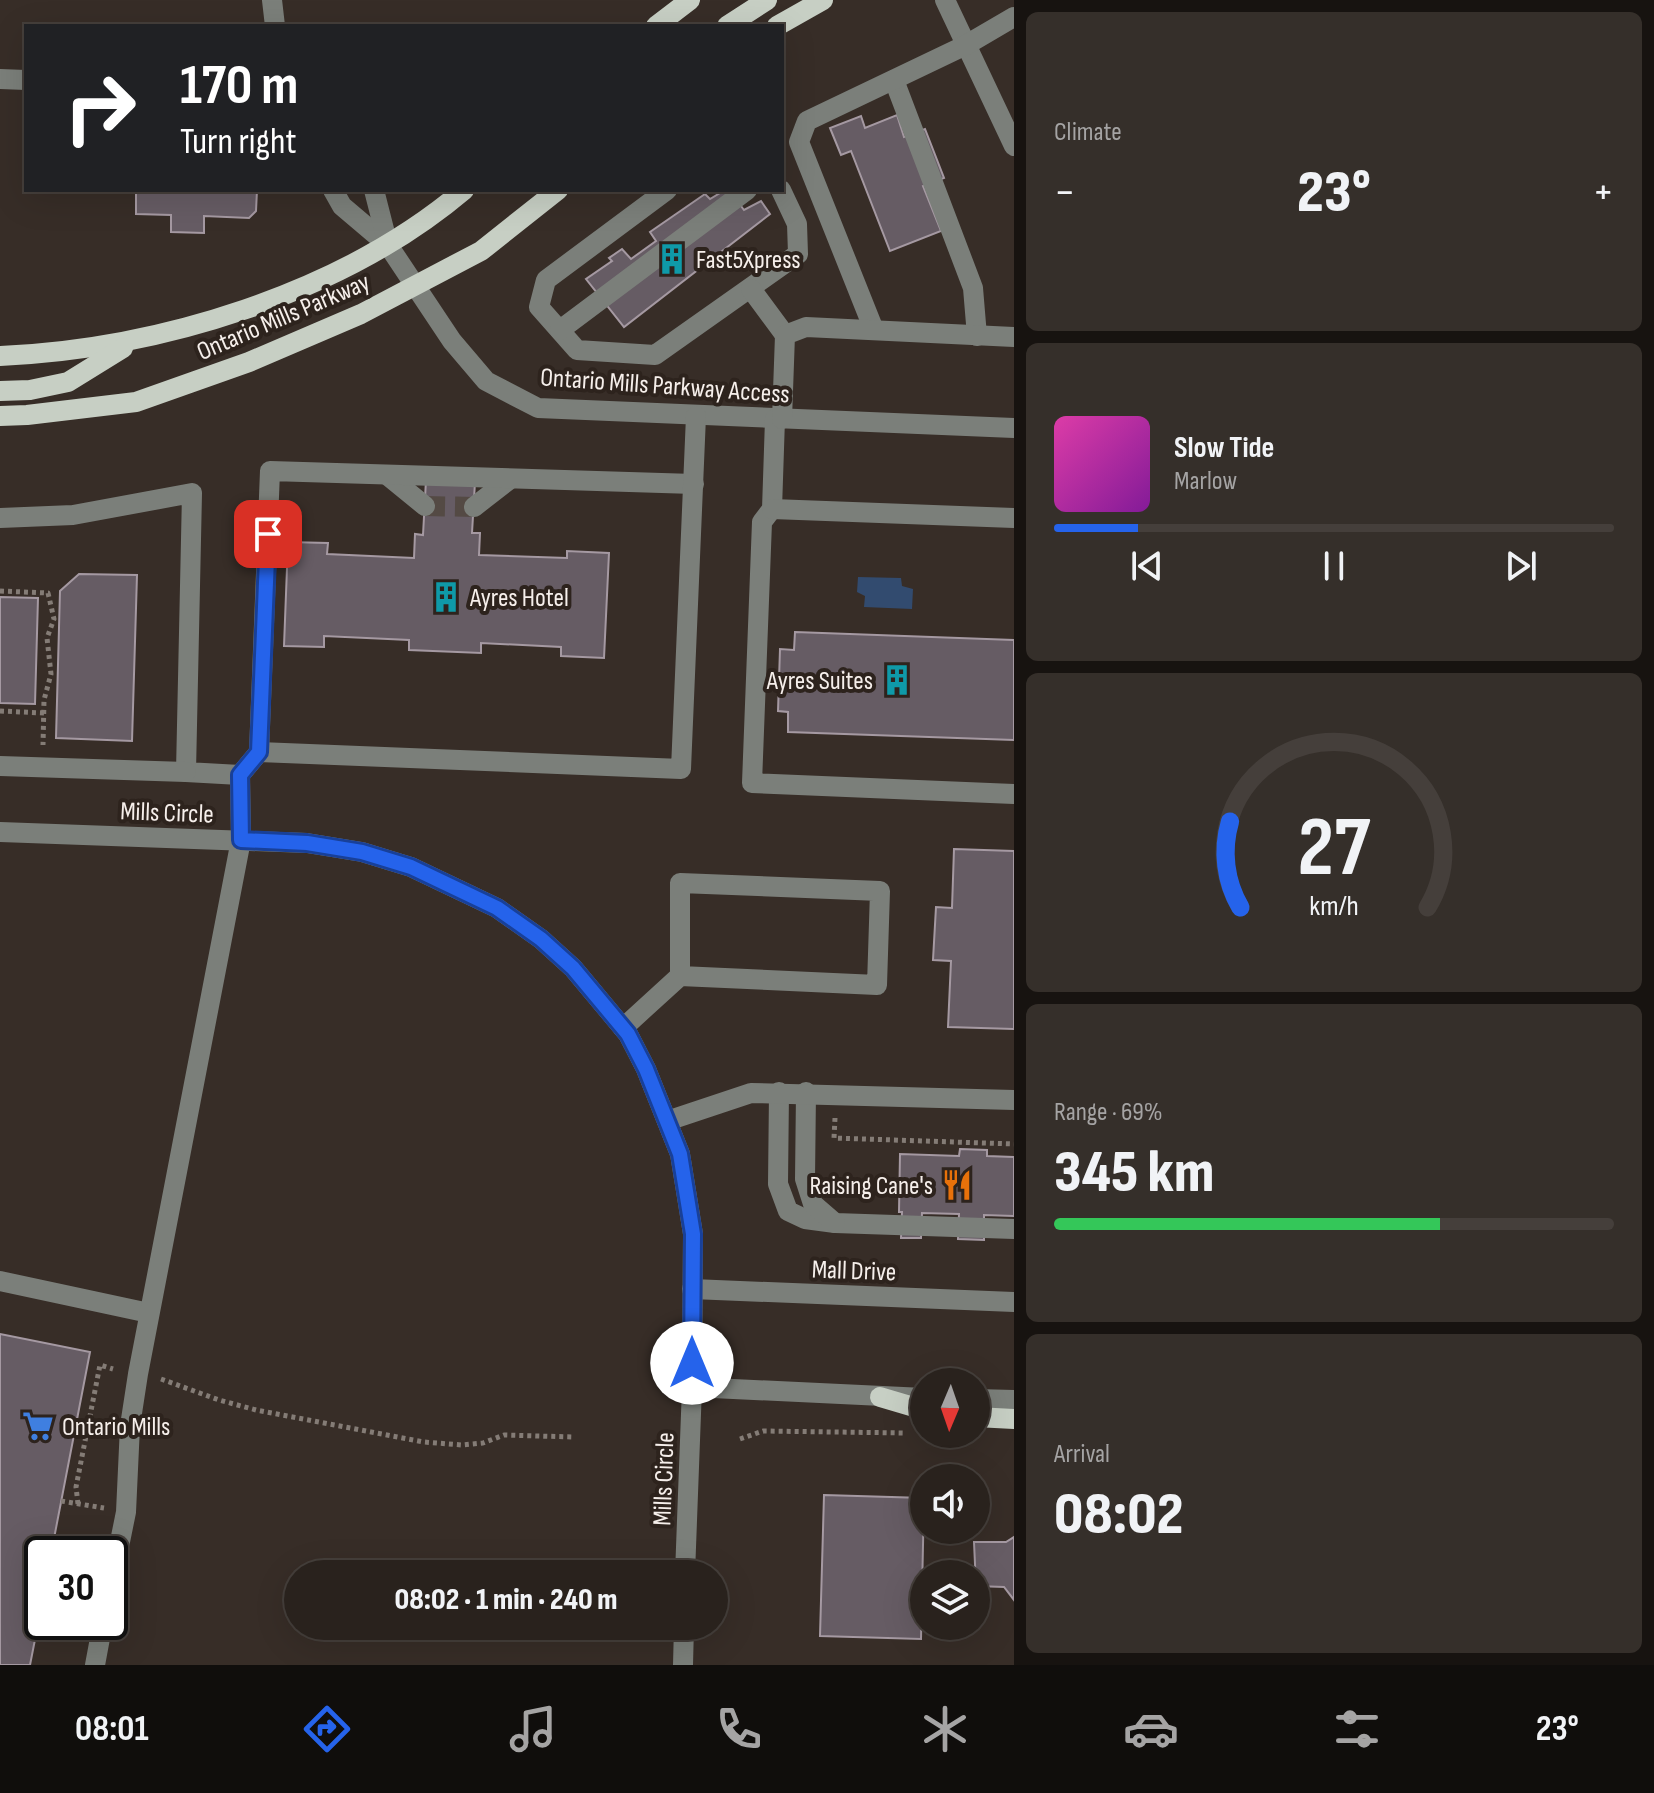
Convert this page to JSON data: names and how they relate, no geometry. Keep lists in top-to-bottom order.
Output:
{
  "streets": {
    "main road": ["Ontario Mills Parkway"],
    "street": ["Ontario Mills Parkway Access", "Mills Circle", "Mall Drive"]
  },
  "crossings": [
    ["Ontario Mills Parkway", "Ontario Mills Parkway Access"],
    ["Mills Circle", "Mall Drive"]
  ],
  "places": {
    "building": ["Fast5Xpress", "Ayres Hotel", "Ayres Suites"],
    "restaurant": ["Raising Cane's"],
    "supermarket": ["Ontario Mills"]
  },
  "north": "bottom",
  "page": {
    "tile": [
      "Climate",
      ["Range · 69%", "345 km"],
      ["Arrival", "08:02"]
    ],
    "turn": ["170 m", "Turn right"],
    "heat": ["−", "23°", "+"],
    "song": ["Slow Tide", "Marlow"],
    "limit": "30",
    "trip": "08:02 · 1 min · 240 m",
    "tabs": ["08:01", "23°"],
    "gauge": ["27", "km/h"]
  }
}
